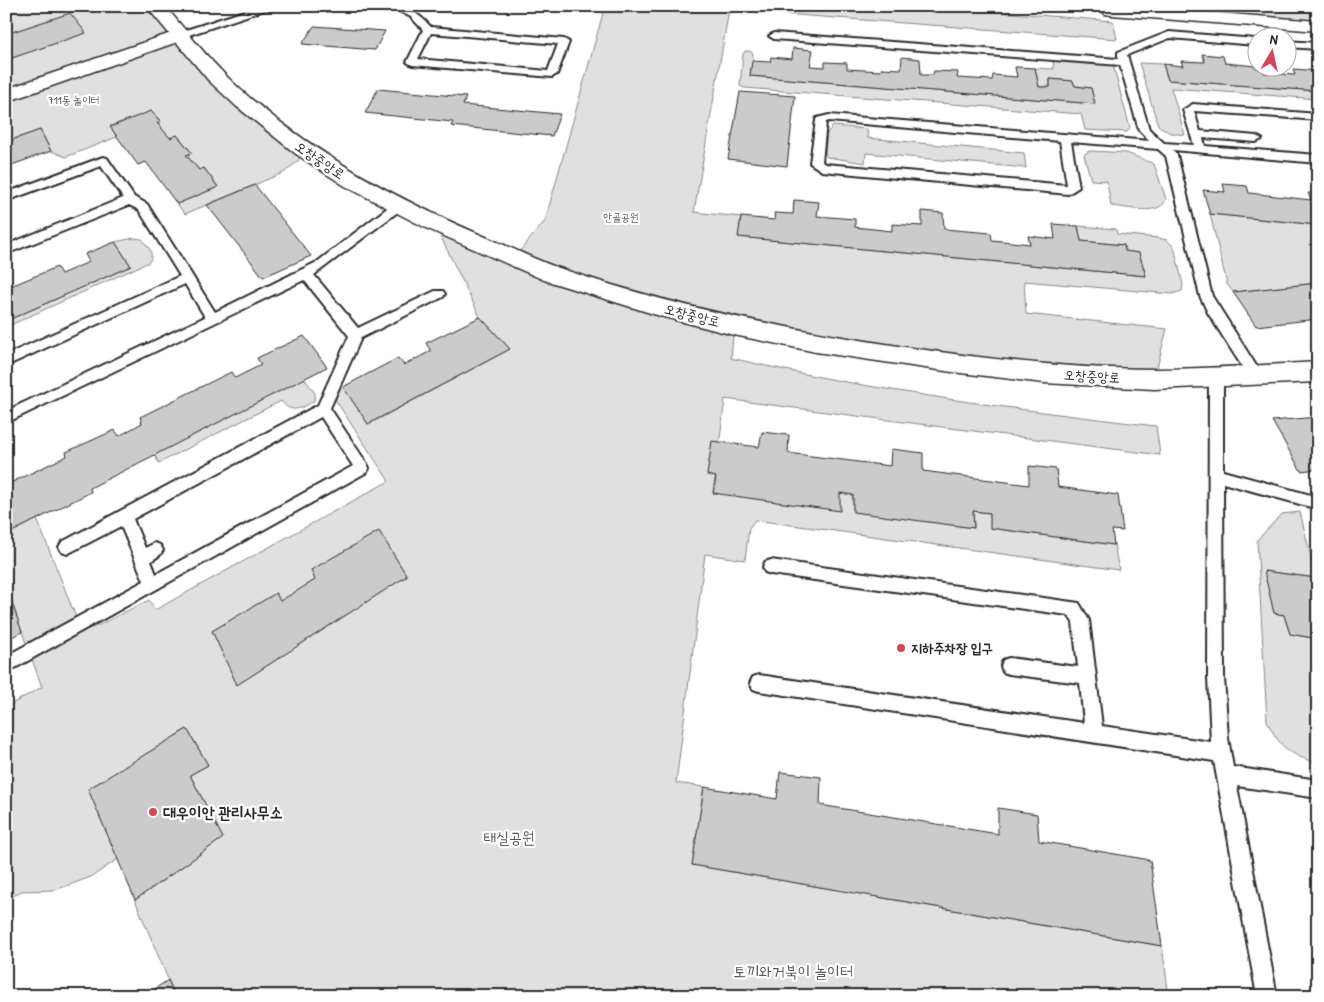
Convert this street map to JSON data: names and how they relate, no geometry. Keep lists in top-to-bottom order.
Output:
{
  "streets": {
    "street": ["오창중앙로"]
  },
  "parks": [
    "711동 놀이터",
    "안골공원",
    "태실공원",
    "토끼와거북이 놀이터"
  ],
  "places": ["지하주차장 입구", "대우이안 관리사무소"],
  "north": "top"
}
